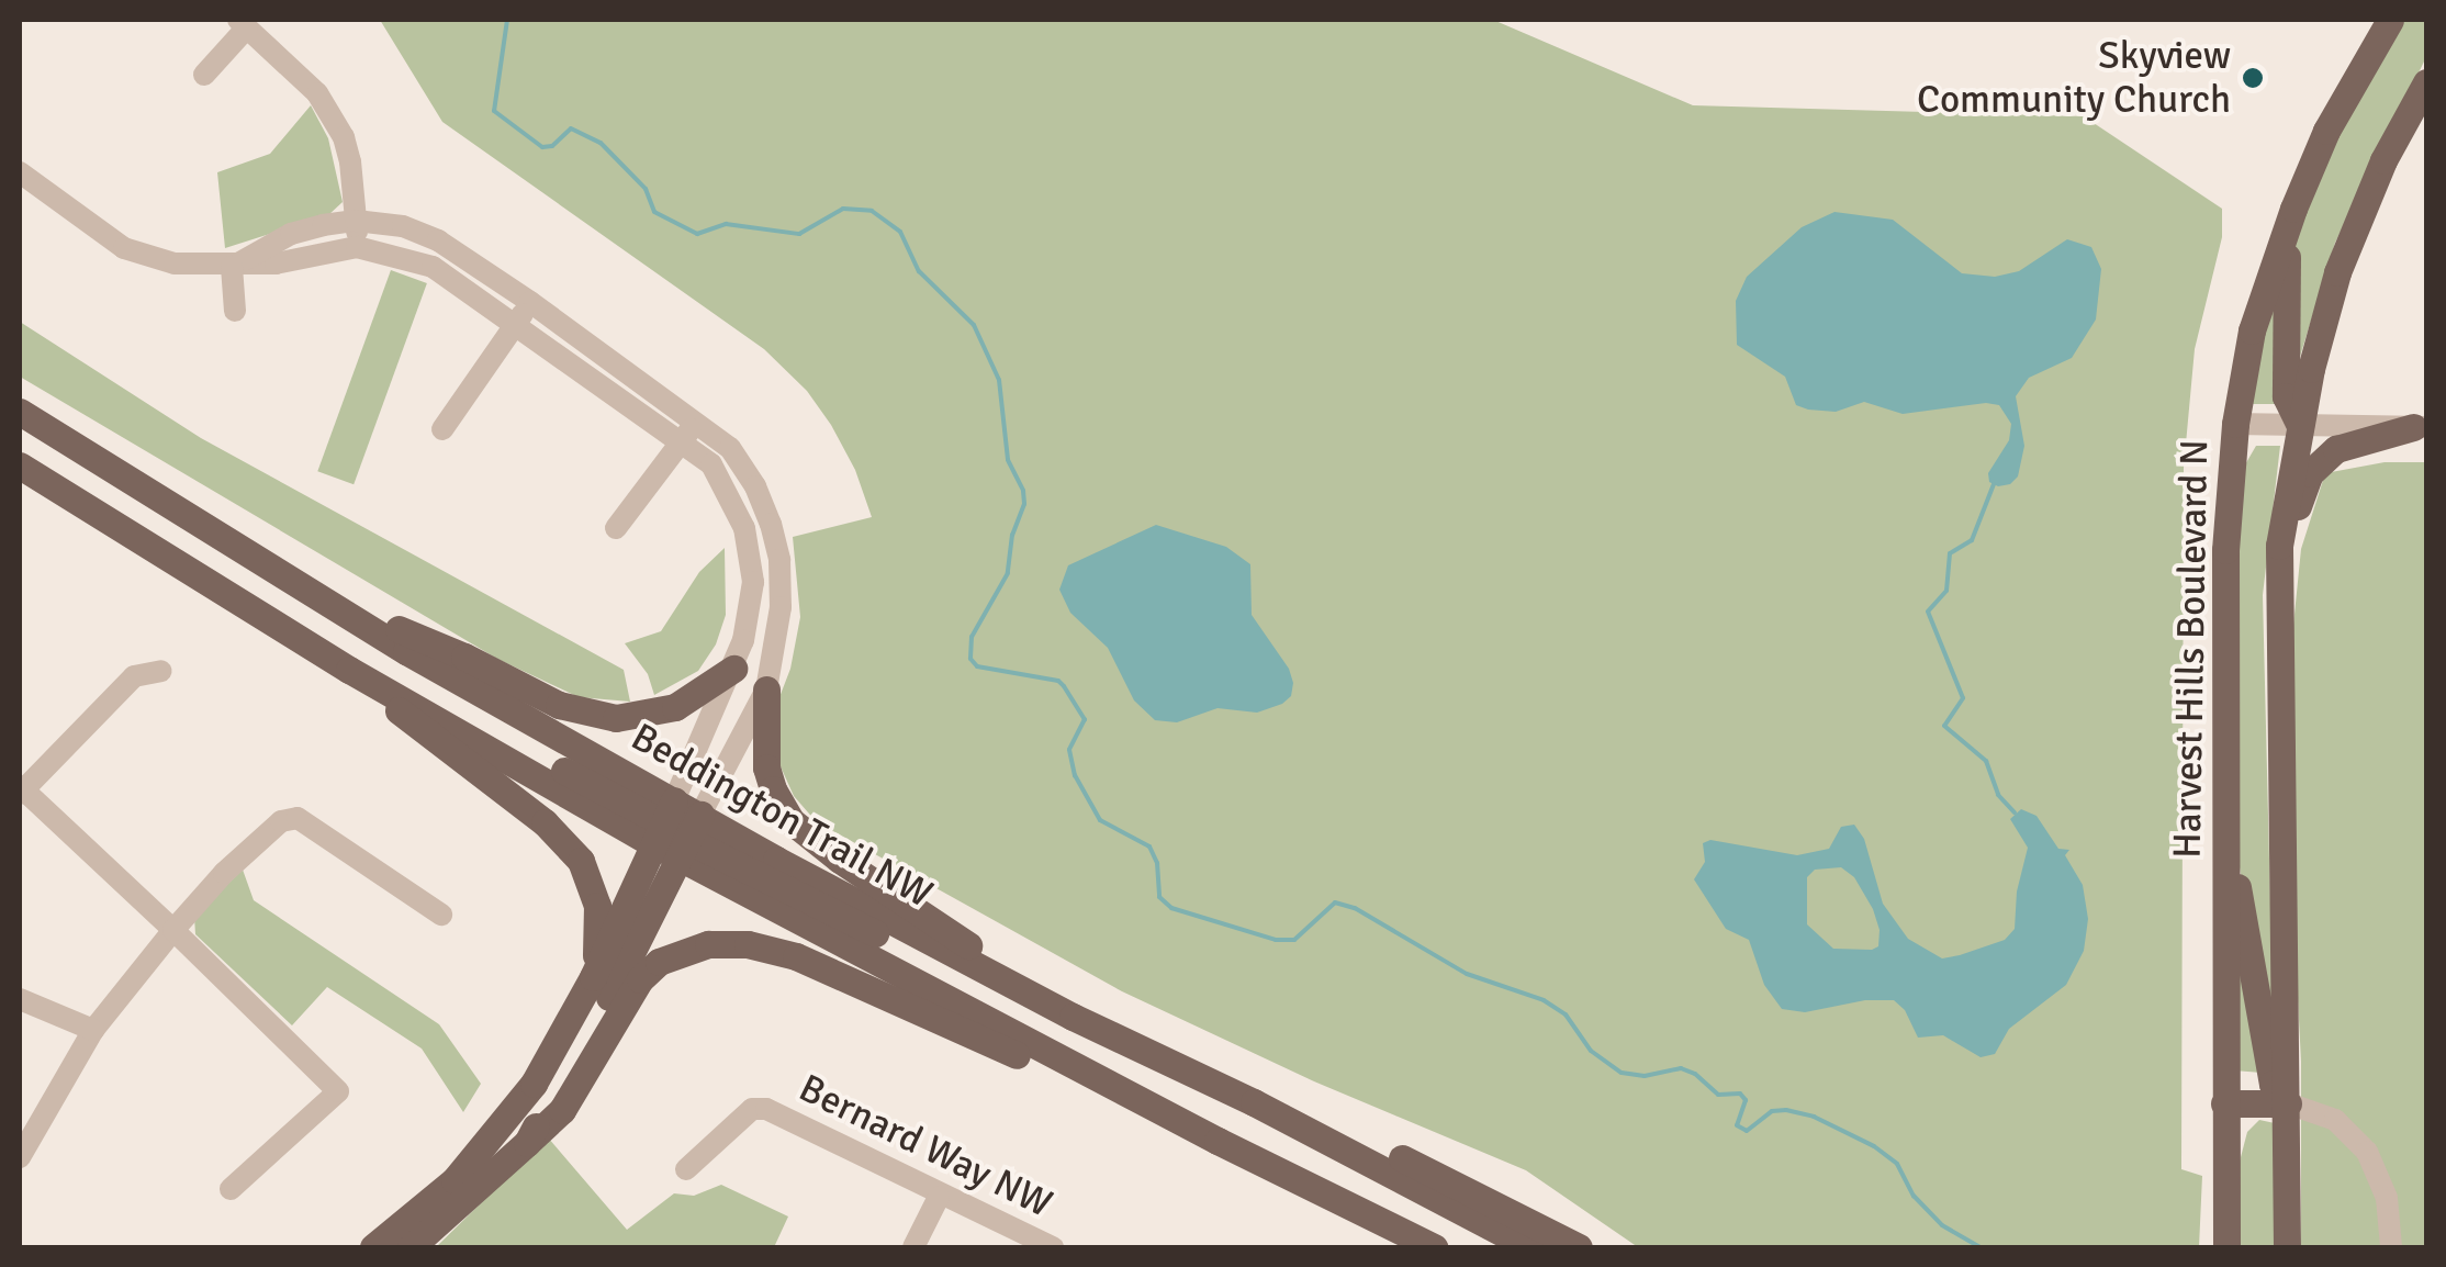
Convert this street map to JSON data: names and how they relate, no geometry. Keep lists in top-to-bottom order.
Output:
{
  "streets": {
    "main road": ["Harvest Hills Boulevard N", "Beddington Trail NW"],
    "street": ["Bernard Way NW"]
  },
  "places": ["Skyview Community Church"]
}
